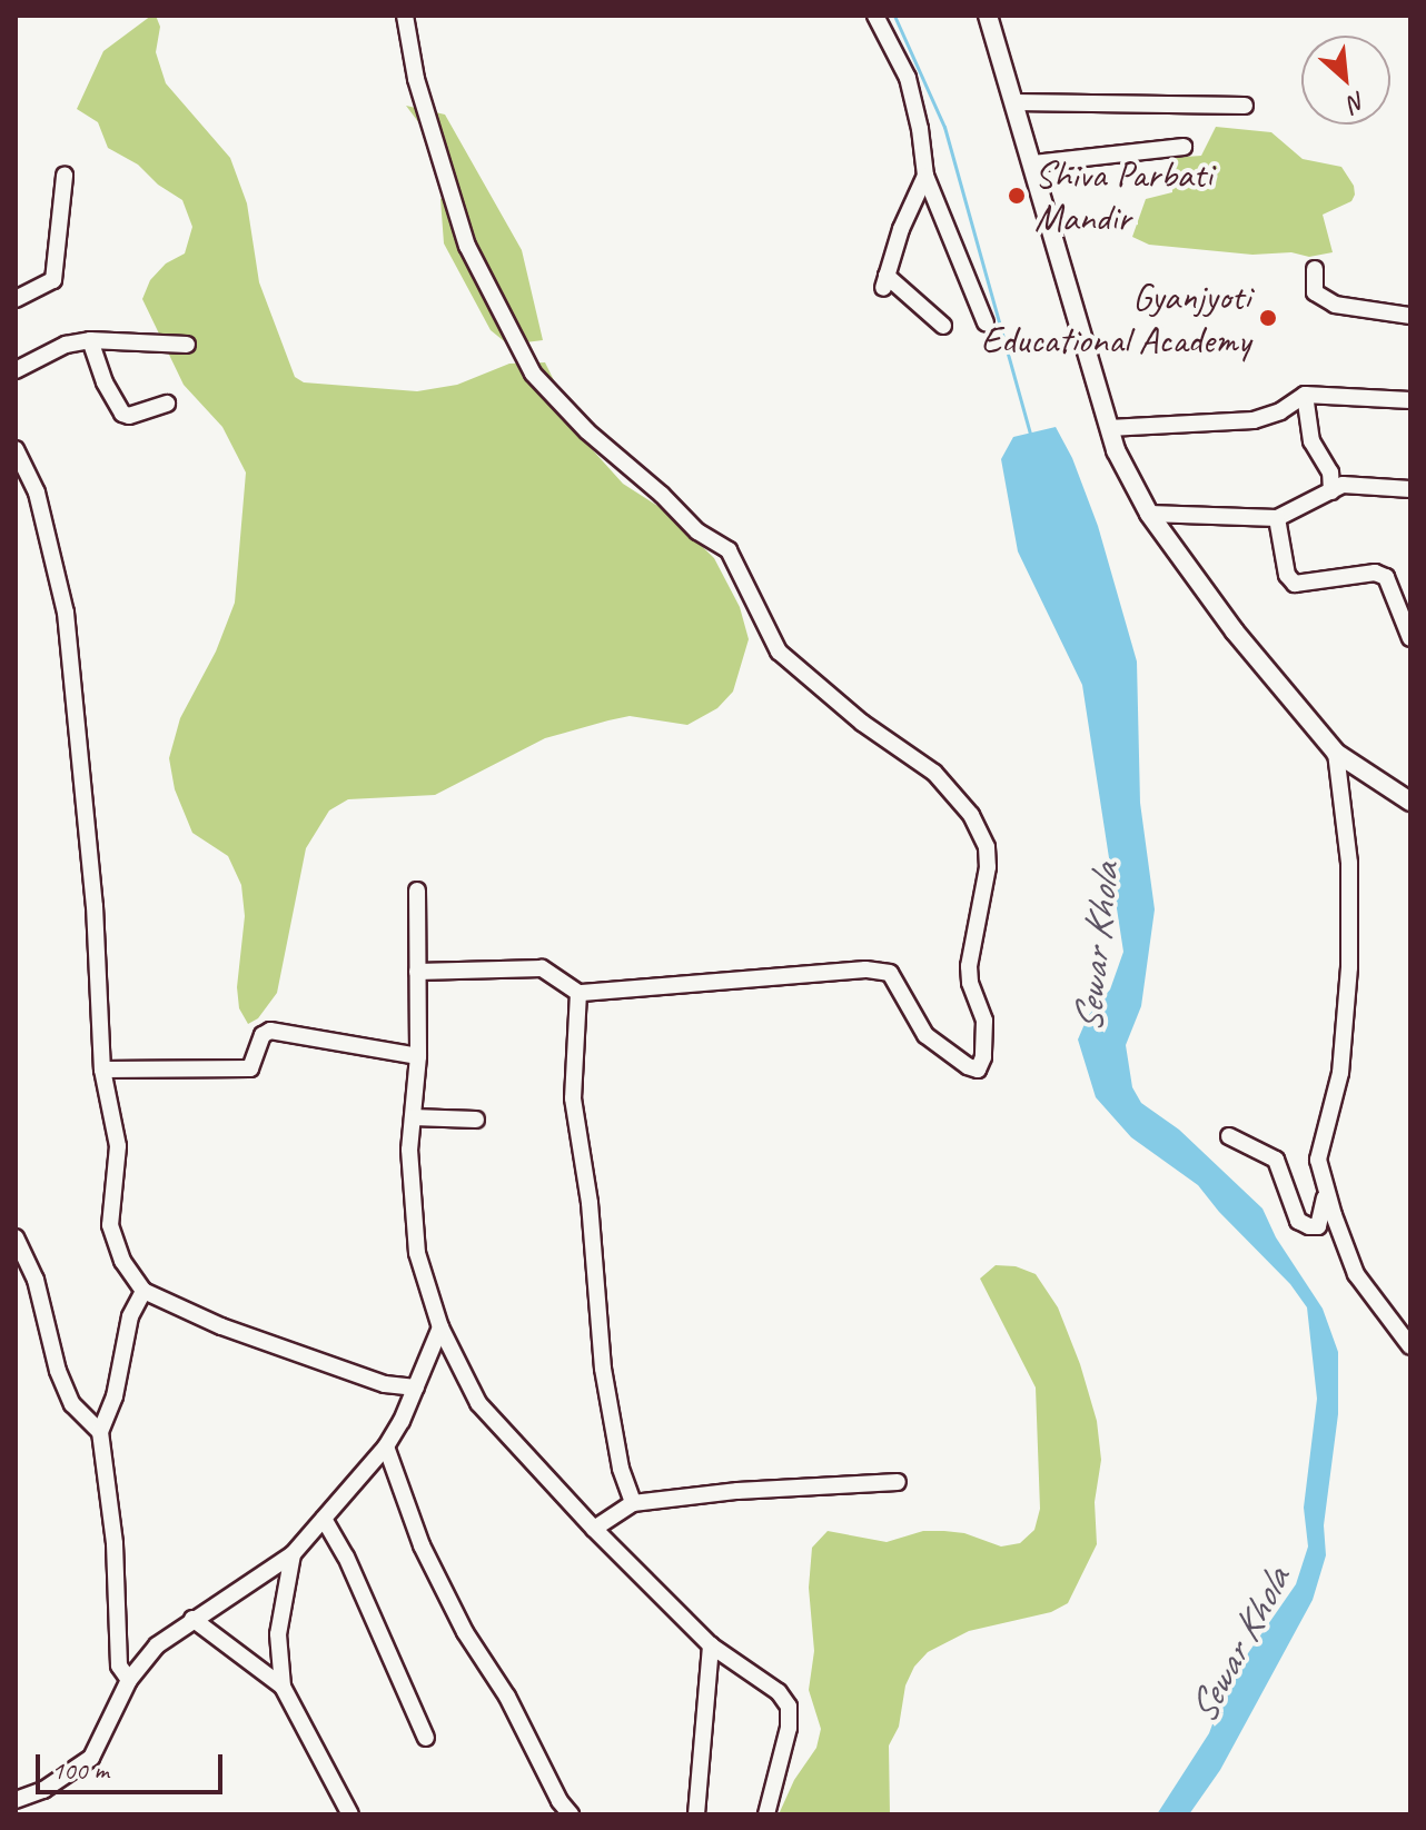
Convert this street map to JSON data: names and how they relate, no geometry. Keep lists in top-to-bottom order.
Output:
{
  "water": ["Sewar Khola"],
  "places": ["Shiva Parbati Mandir", "Gyanjyoti Educational Academy"],
  "scale_bar": "100 m",
  "north": "bottom right"
}
